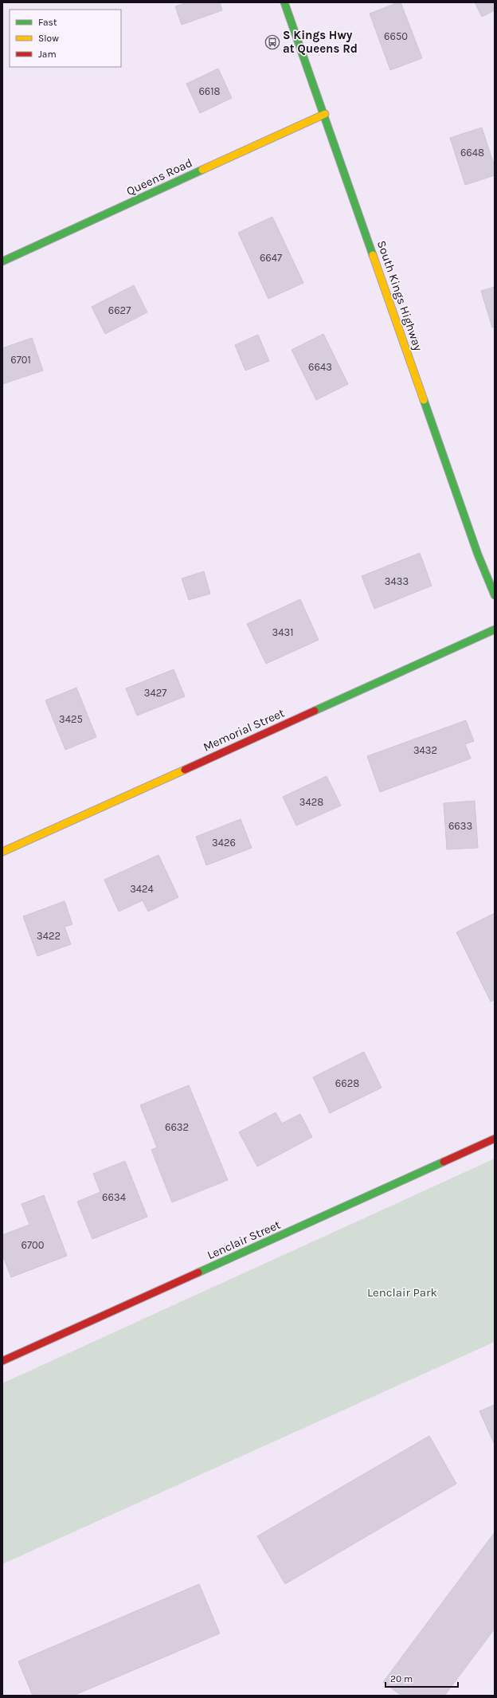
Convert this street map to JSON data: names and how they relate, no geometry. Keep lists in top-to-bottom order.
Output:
{
  "streets": {
    "street": [
      "Queens Road",
      "South Kings Highway",
      "Memorial Street",
      "Lenclair Street"
    ]
  },
  "crossings": [
    ["Queens Road", "South Kings Highway"]
  ],
  "parks": ["Lenclair Park"],
  "places": {
    "bus stop": ["S Kings Hwy at Queens Rd"]
  },
  "house_numbers": [
    "6650",
    "6618",
    "6648",
    "6647",
    "6627",
    "6701",
    "6643",
    "3433",
    "3431",
    "3427",
    "3425",
    "3432",
    "3428",
    "6633",
    "3426",
    "3424",
    "3422",
    "6628",
    "6632",
    "6634",
    "6700"
  ],
  "legend": ["Fast", "Slow", "Jam"],
  "scale_bar": "20 m"
}
